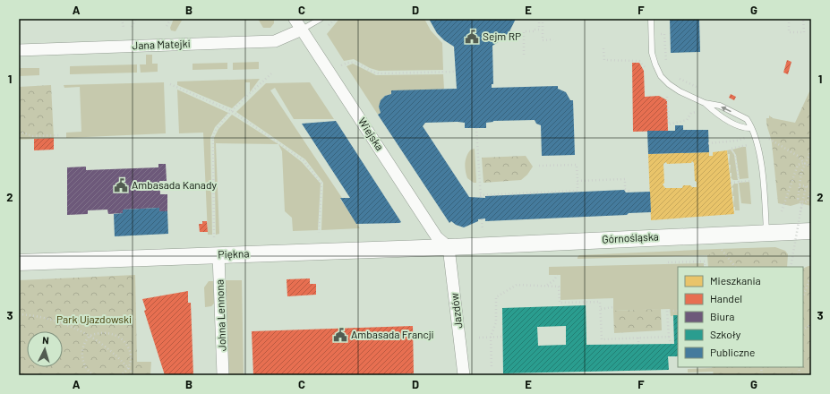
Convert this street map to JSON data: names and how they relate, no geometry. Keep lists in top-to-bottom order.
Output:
{
  "streets": {
    "street": [
      "Jana Matejki",
      "Wiejska",
      "Górnośląska",
      "Piękna",
      "Jazdów",
      "Johna Lennona"
    ]
  },
  "crossings": [
    ["Jana Matejki", "Wiejska"],
    ["Wiejska", "Górnośląska"],
    ["Wiejska", "Piękna"],
    ["Wiejska", "Jazdów"],
    ["Górnośląska", "Piękna"],
    ["Górnośląska", "Jazdów"],
    ["Piękna", "Jazdów"],
    ["Piękna", "Johna Lennona"]
  ],
  "parks": ["Park Ujazdowski"],
  "places": {
    "public building": ["Sejm RP", "Ambasada Kanady", "Ambasada Francji"]
  },
  "legend": [
    "Mieszkania",
    "Handel",
    "Biura",
    "Szkoły",
    "Publiczne"
  ],
  "north": "top",
  "grid": {
    "columns": [
      "A",
      "B",
      "C",
      "D",
      "E",
      "F",
      "G"
    ],
    "rows": ["1", "2", "3"]
  }
}
